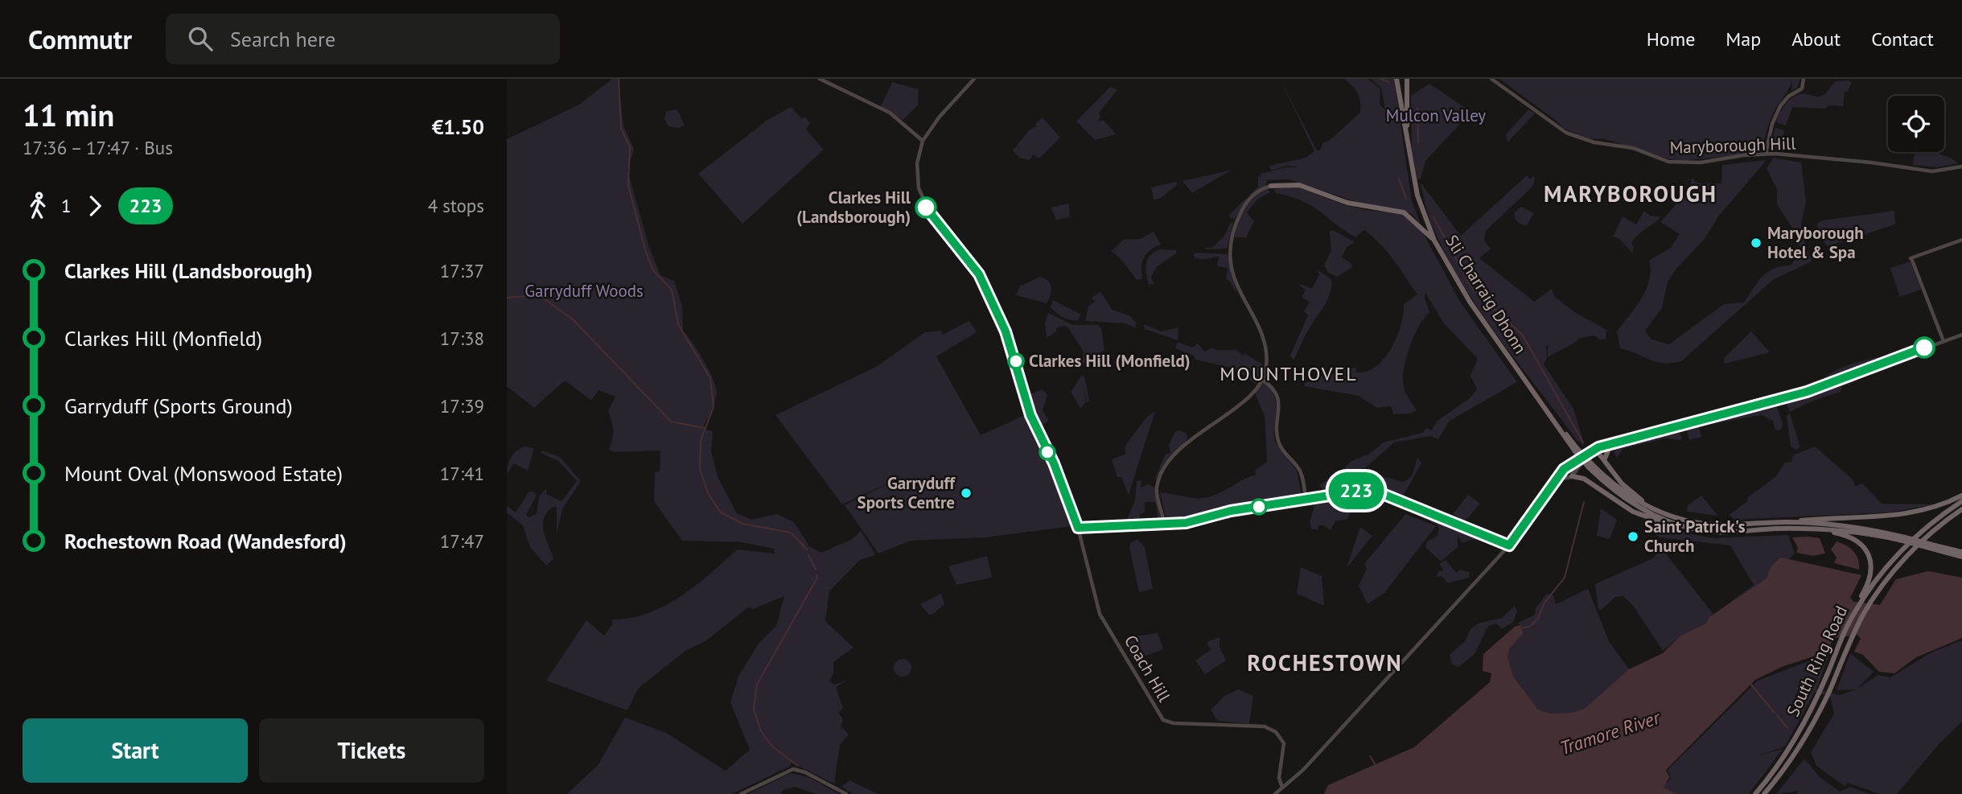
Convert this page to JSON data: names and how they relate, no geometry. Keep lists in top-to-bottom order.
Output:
{
  "streets": {
    "highway": ["Sli Charraig Dhonn", "South Ring Road"],
    "street": ["Maryborough Hill", "Coach Hill"]
  },
  "districts": ["MARYBOROUGH", "MOUNTHOVEL", "ROCHESTOWN"],
  "water": ["Tramore River"],
  "parks": ["Mulcon Valley", "Garryduff Woods"],
  "places": [
    "Clarkes Hill (Landsborough)",
    "Maryborough Hotel & Spa",
    "Clarkes Hill (Monfield)",
    "Garryduff Sports Centre",
    "Saint Patrick's Church"
  ],
  "lines": ["bus line 223"],
  "page": {
    "header": "Commutr",
    "search": "Search here",
    "nav": [
      "Home",
      "Map",
      "About",
      "Contact"
    ],
    "heading": ["11 min", "17:36 – 17:47 · Bus", "€1.50"],
    "on_map": "223",
    "legs": ["1", "223", "4 stops"],
    "list": [
      {
        "name": "Clarkes Hill (Landsborough)",
        "value": "17:37"
      },
      {
        "name": "Clarkes Hill (Monfield)",
        "value": "17:38"
      },
      {
        "name": "Garryduff (Sports Ground)",
        "value": "17:39"
      },
      {
        "name": "Mount Oval (Monswood Estate)",
        "value": "17:41"
      },
      {
        "name": "Rochestown Road (Wandesford)",
        "value": "17:47"
      }
    ],
    "buttons": ["Start", "Tickets"]
  }
}
